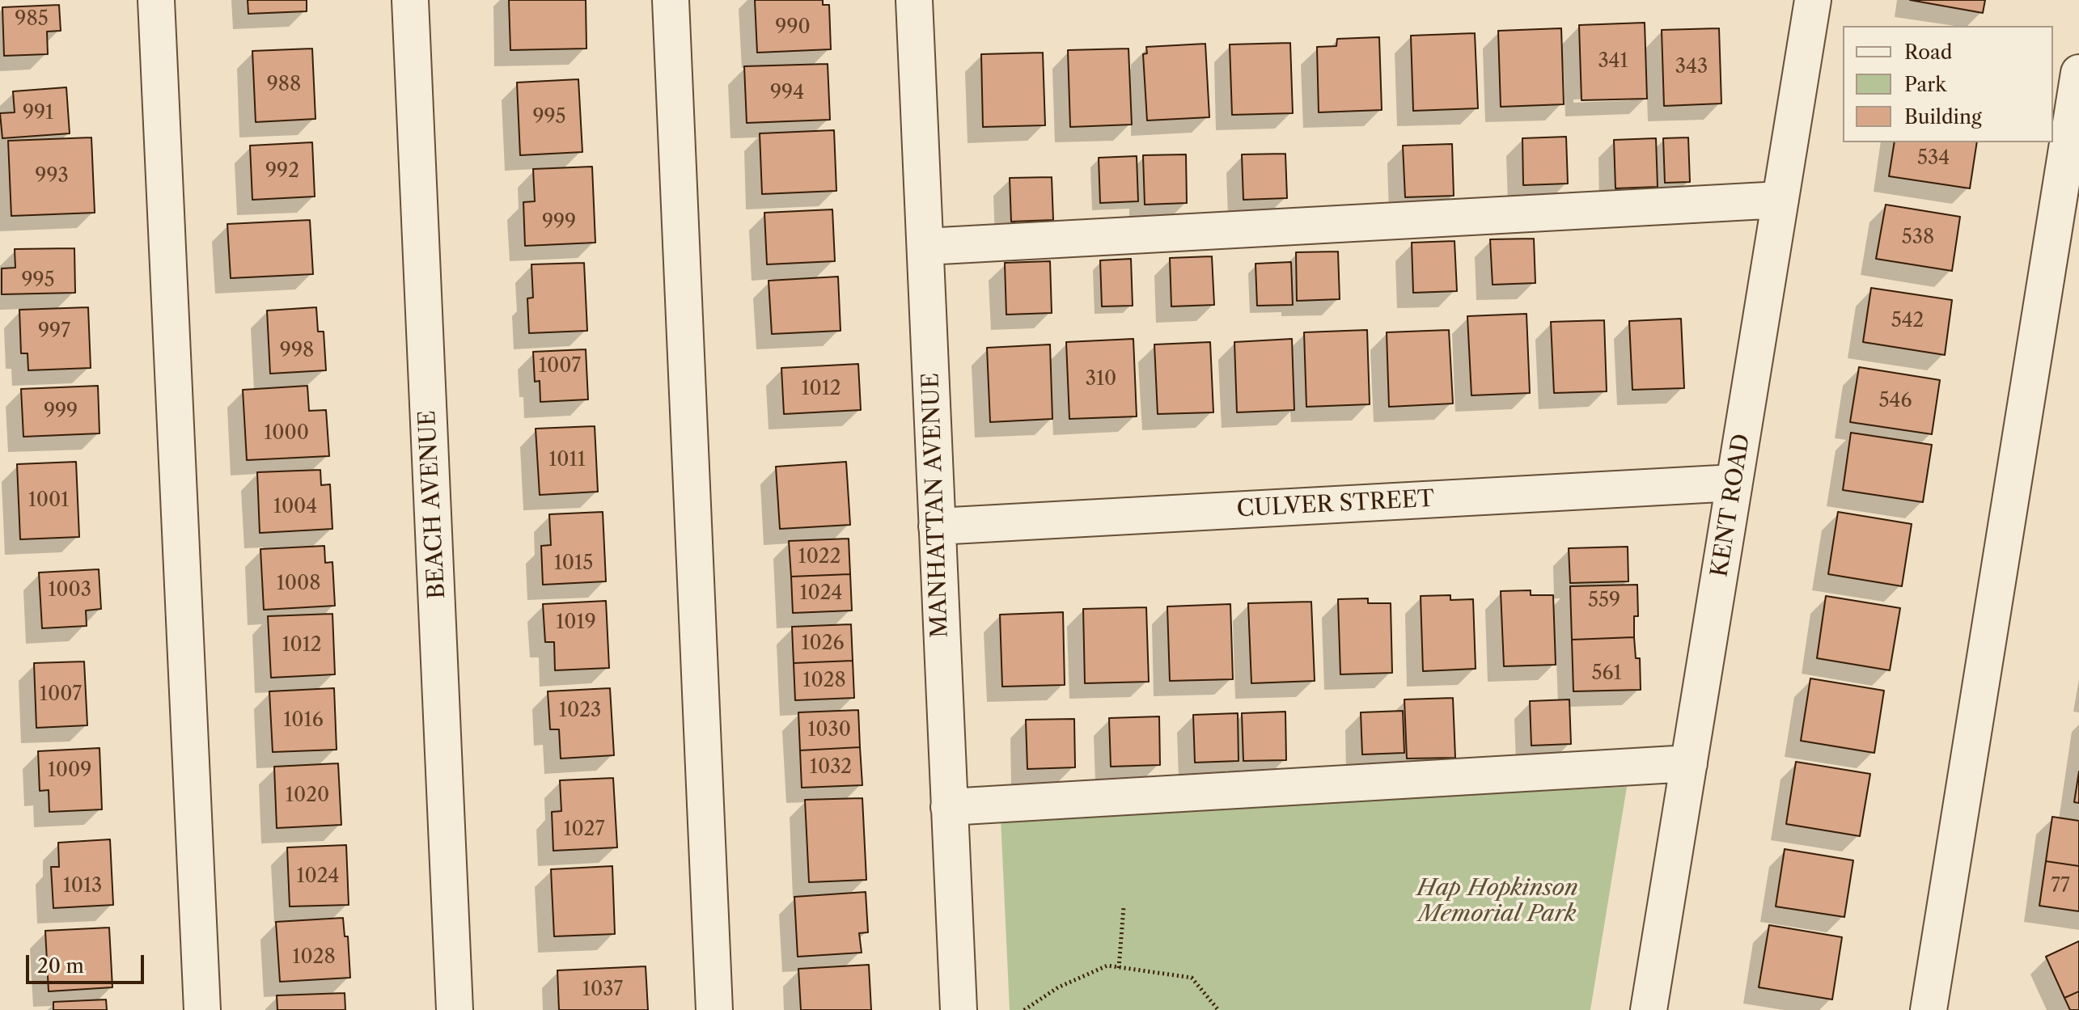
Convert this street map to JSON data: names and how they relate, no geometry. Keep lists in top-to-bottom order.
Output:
{
  "streets": {
    "street": [
      "BEACH AVENUE",
      "CULVER STREET",
      "MANHATTAN AVENUE",
      "KENT ROAD"
    ]
  },
  "crossings": [
    ["CULVER STREET", "MANHATTAN AVENUE"],
    ["CULVER STREET", "KENT ROAD"]
  ],
  "parks": ["Hap Hopkinson Memorial Park"],
  "house_numbers": [
    "985",
    "990",
    "341",
    "343",
    "988",
    "994",
    "991",
    "995",
    "534",
    "992",
    "993",
    "999",
    "538",
    "995",
    "542",
    "997",
    "998",
    "1007",
    "310",
    "1012",
    "546",
    "999",
    "1000",
    "1011",
    "1001",
    "1004",
    "1022",
    "1015",
    "1008",
    "1003",
    "1024",
    "559",
    "1019",
    "1026",
    "1012",
    "561",
    "1028",
    "1007",
    "1023",
    "1016",
    "1030",
    "1032",
    "1009",
    "1020",
    "1027",
    "1024",
    "1013",
    "77",
    "1028",
    "1037"
  ],
  "legend": ["Road", "Park", "Building"],
  "scale_bar": "20 m"
}
